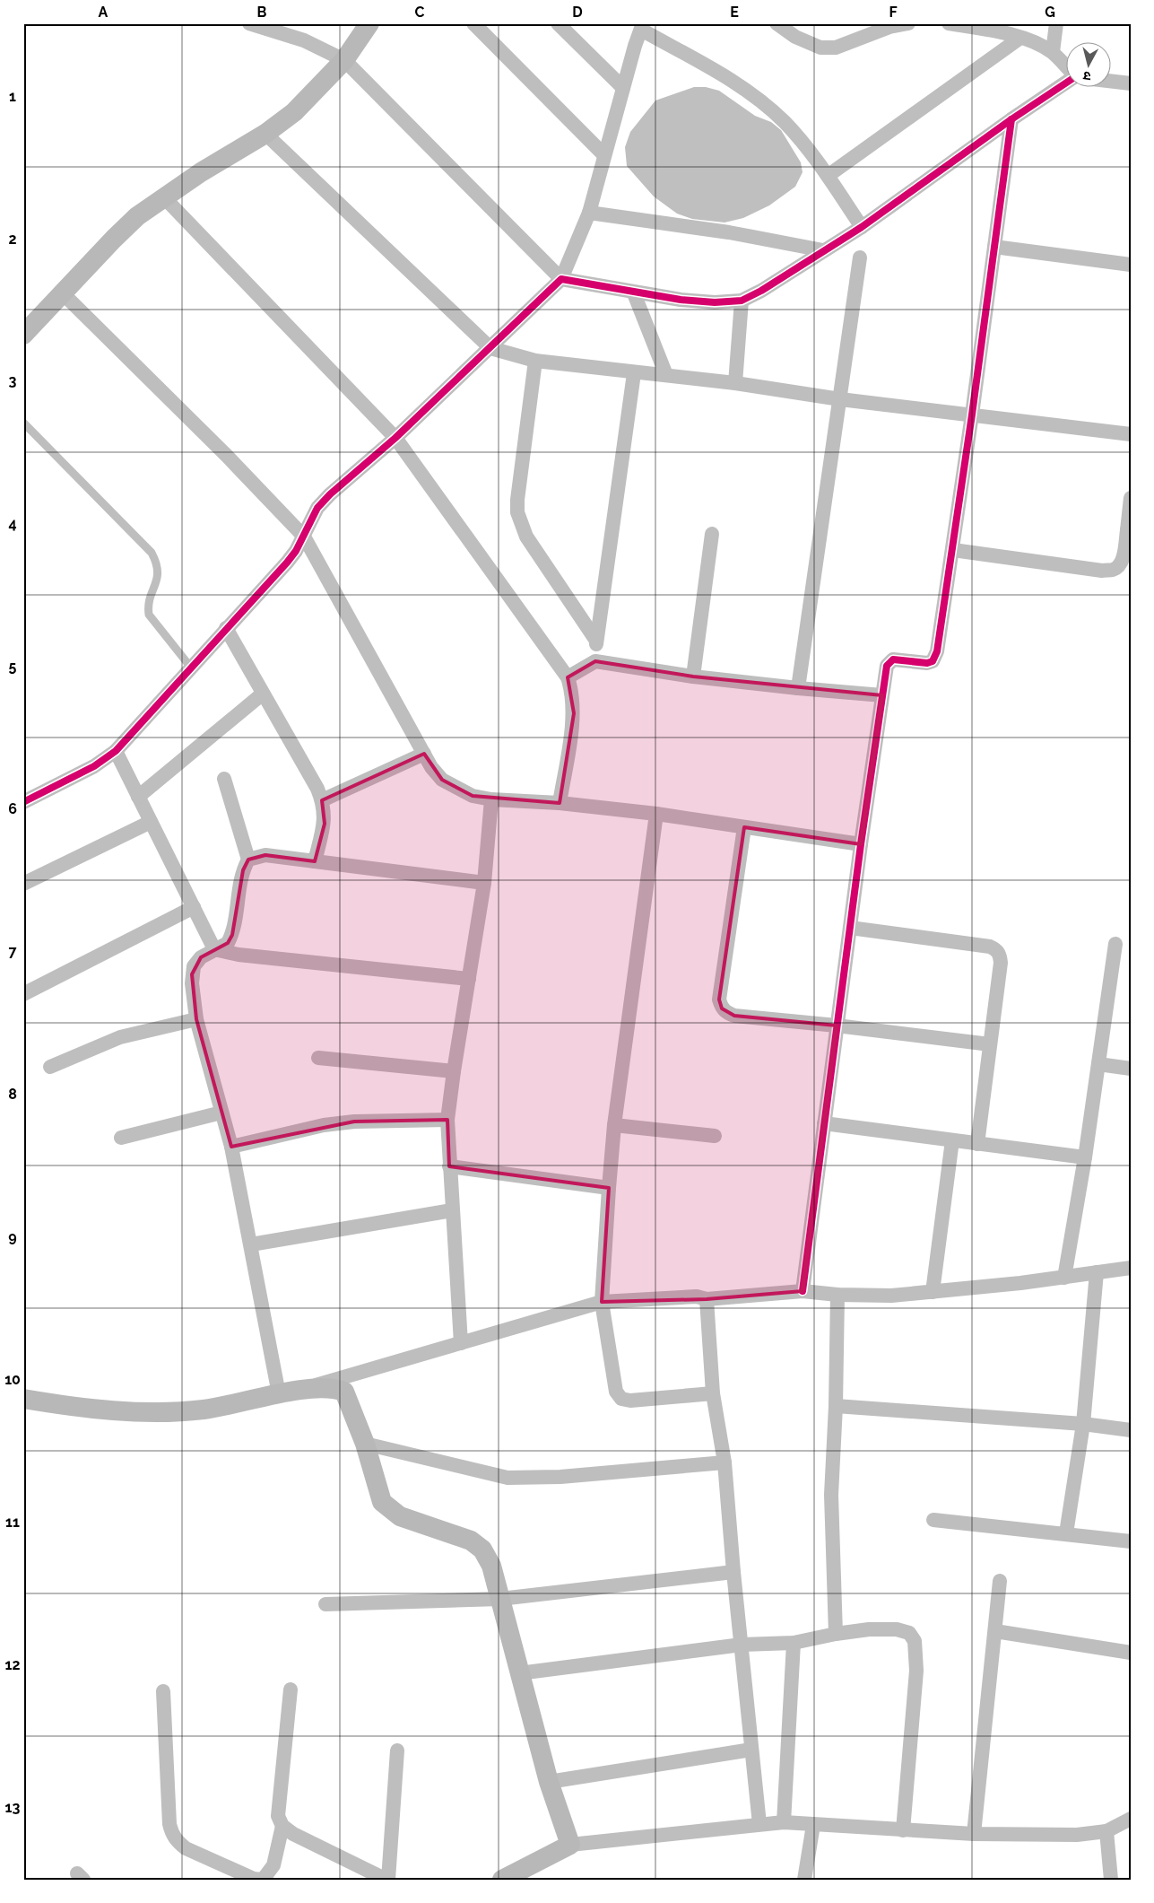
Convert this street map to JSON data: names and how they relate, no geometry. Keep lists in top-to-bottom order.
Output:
{
  "north": "bottom",
  "grid": {
    "columns": [
      "A",
      "B",
      "C",
      "D",
      "E",
      "F",
      "G"
    ],
    "rows": [
      "1",
      "2",
      "3",
      "4",
      "5",
      "6",
      "7",
      "8",
      "9",
      "10",
      "11",
      "12",
      "13"
    ]
  }
}
